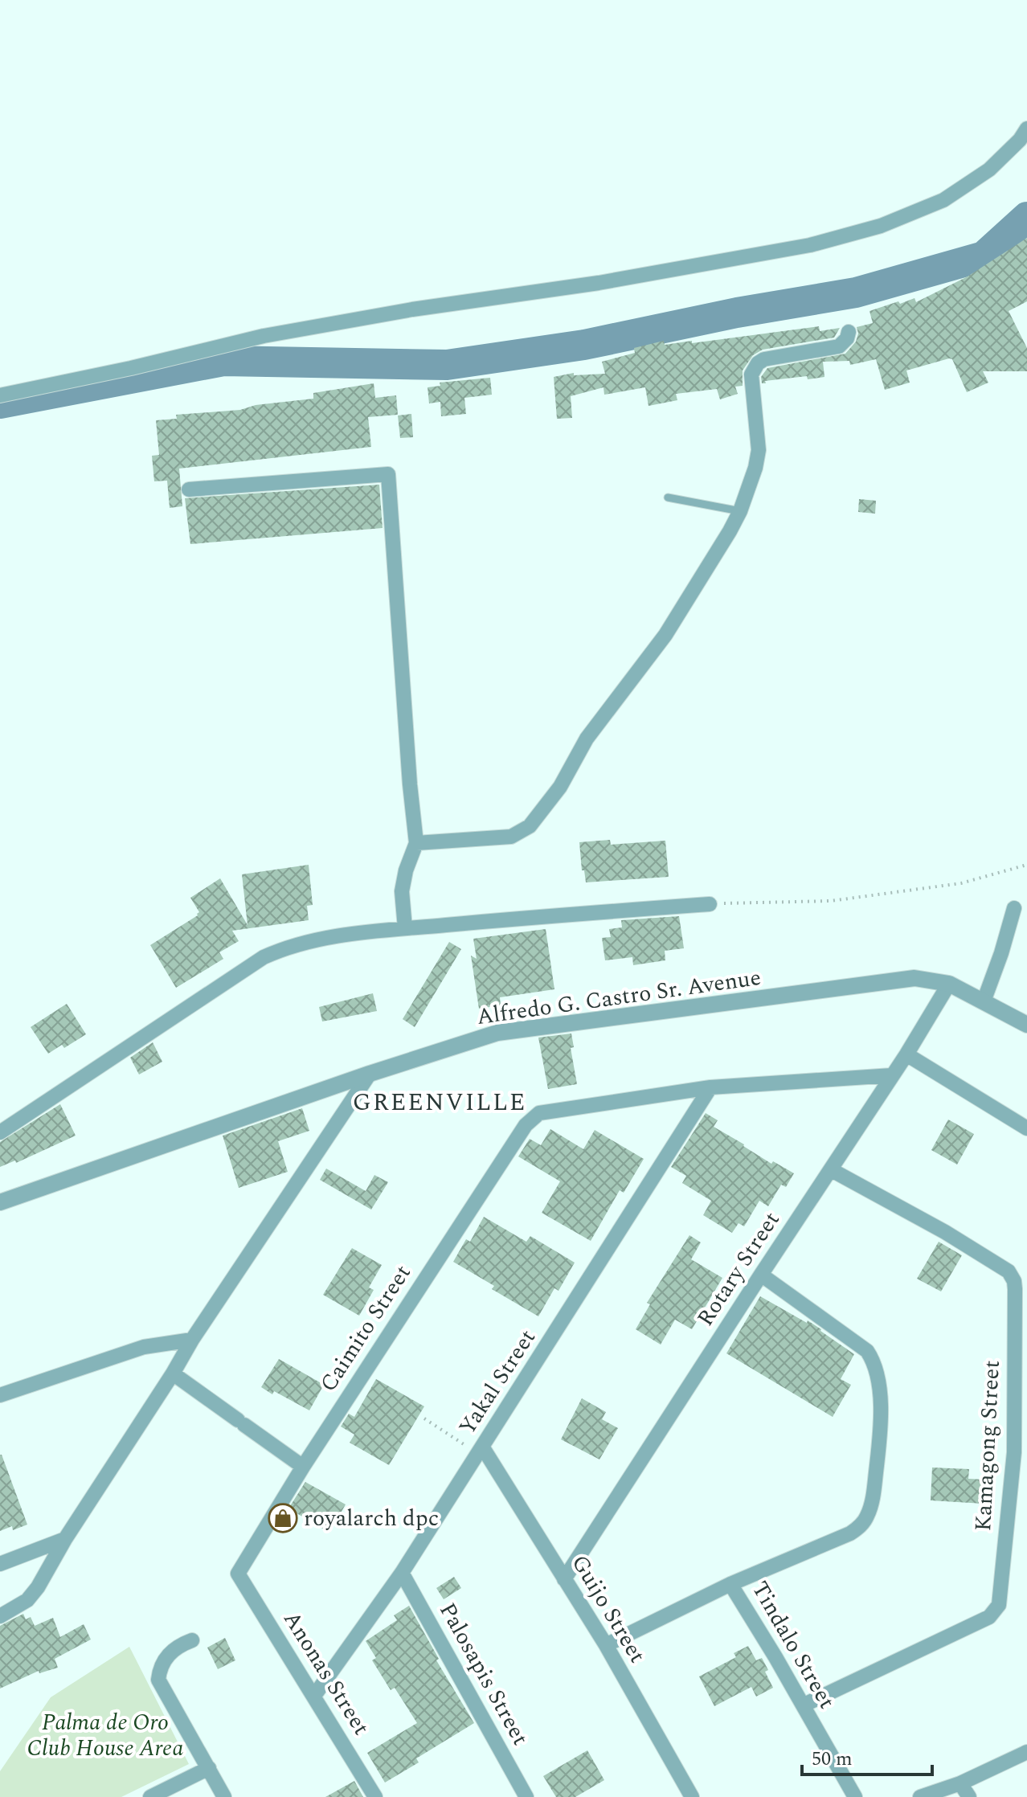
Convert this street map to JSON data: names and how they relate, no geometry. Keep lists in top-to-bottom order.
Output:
{
  "streets": {
    "street": [
      "Alfredo G. Castro Sr. Avenue",
      "Rotary Street",
      "Caimito Street",
      "Yakal Street",
      "Kamagong Street",
      "Guijo Street",
      "Tindalo Street",
      "Anonas Street",
      "Palosapis Street"
    ]
  },
  "crossings": [
    ["Alfredo G. Castro Sr. Avenue", "Rotary Street"],
    ["Rotary Street", "Kamagong Street"],
    ["Rotary Street", "Guijo Street"],
    ["Caimito Street", "Yakal Street"],
    ["Caimito Street", "Anonas Street"],
    ["Yakal Street", "Guijo Street"],
    ["Yakal Street", "Anonas Street"],
    ["Yakal Street", "Palosapis Street"],
    ["Kamagong Street", "Tindalo Street"]
  ],
  "districts": ["GREENVILLE"],
  "parks": ["Palma de Oro Club House Area"],
  "places": {
    "shop": ["royalarch dpc"]
  },
  "scale_bar": "50 m"
}
